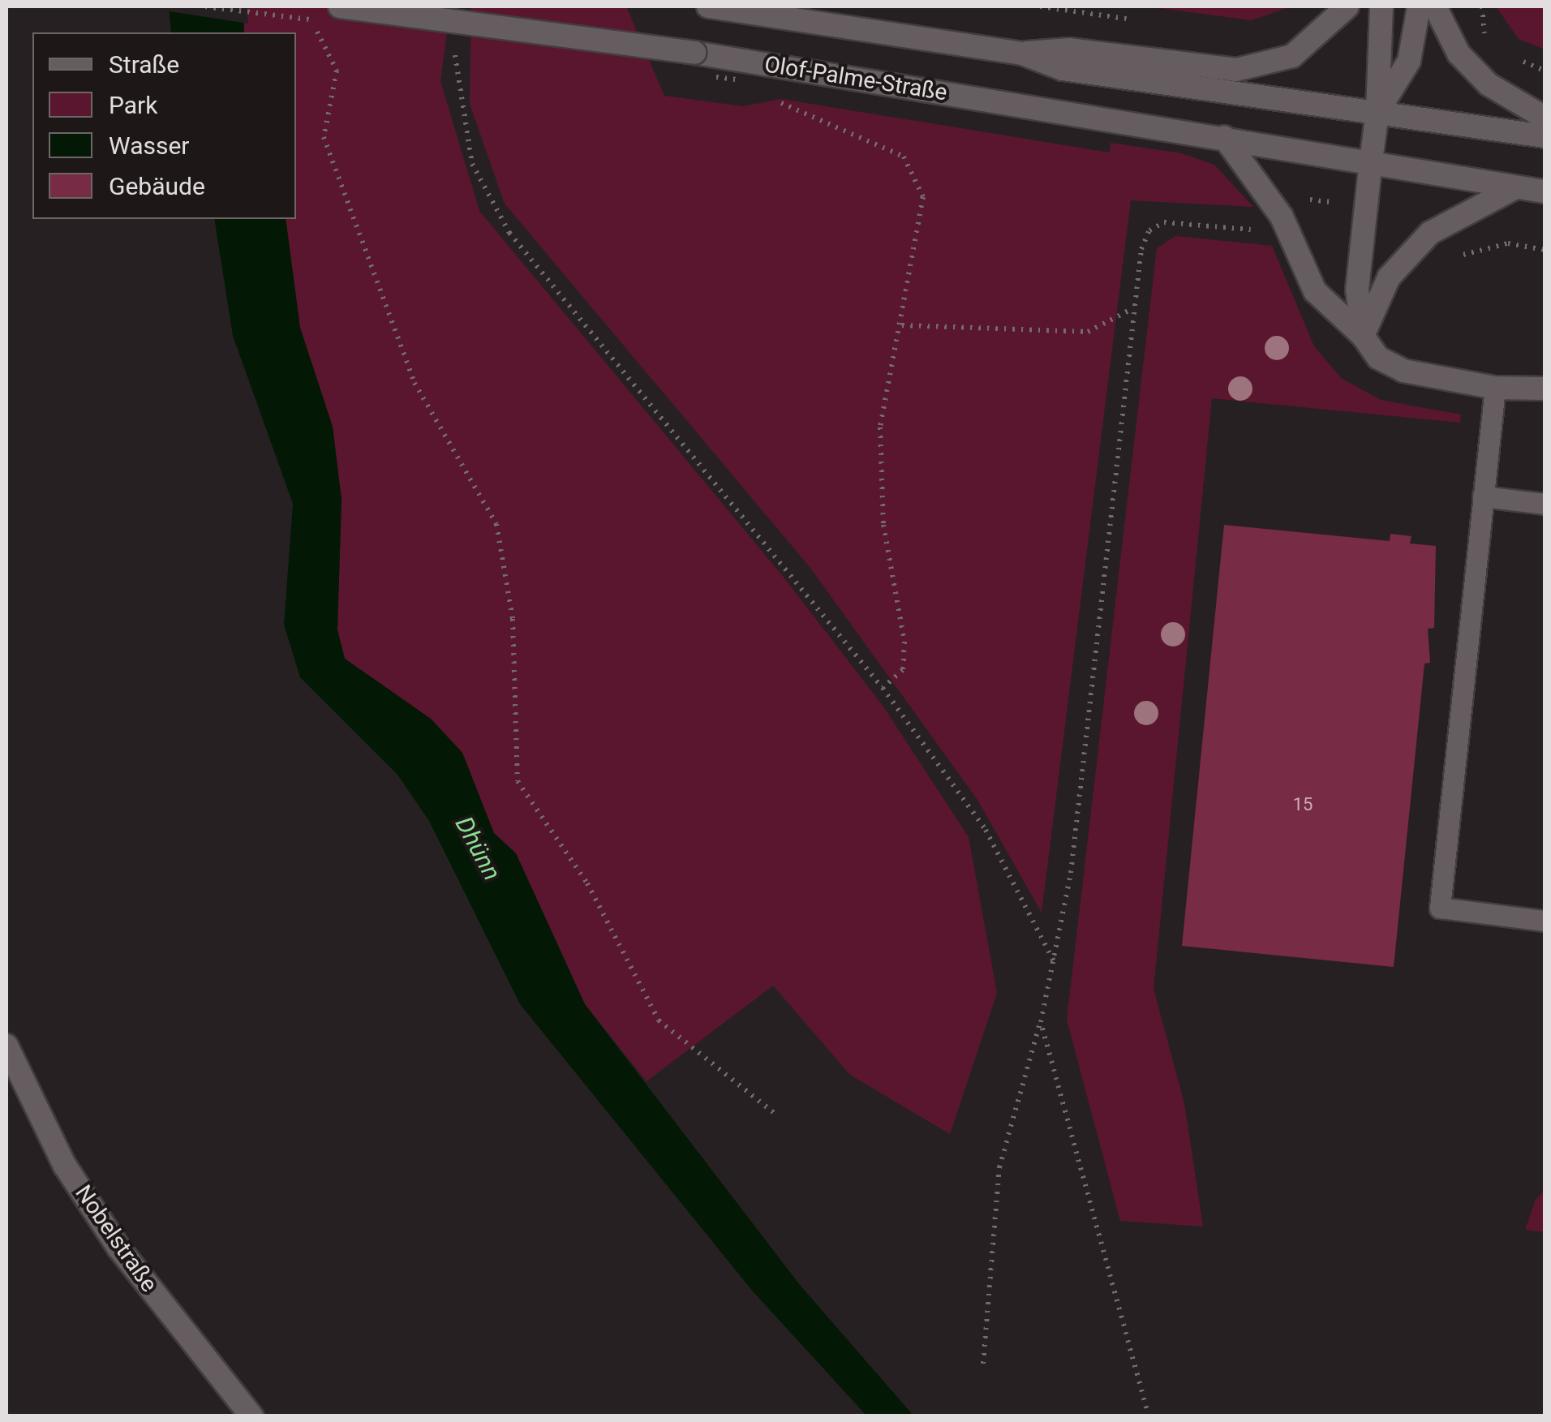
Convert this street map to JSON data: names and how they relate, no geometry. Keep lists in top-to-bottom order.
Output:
{
  "streets": {
    "main road": ["Olof-Palme-Straße", "Nobelstraße"]
  },
  "water": ["Dhünn"],
  "house_numbers": ["15"],
  "legend": [
    "Straße",
    "Park",
    "Wasser",
    "Gebäude"
  ]
}
